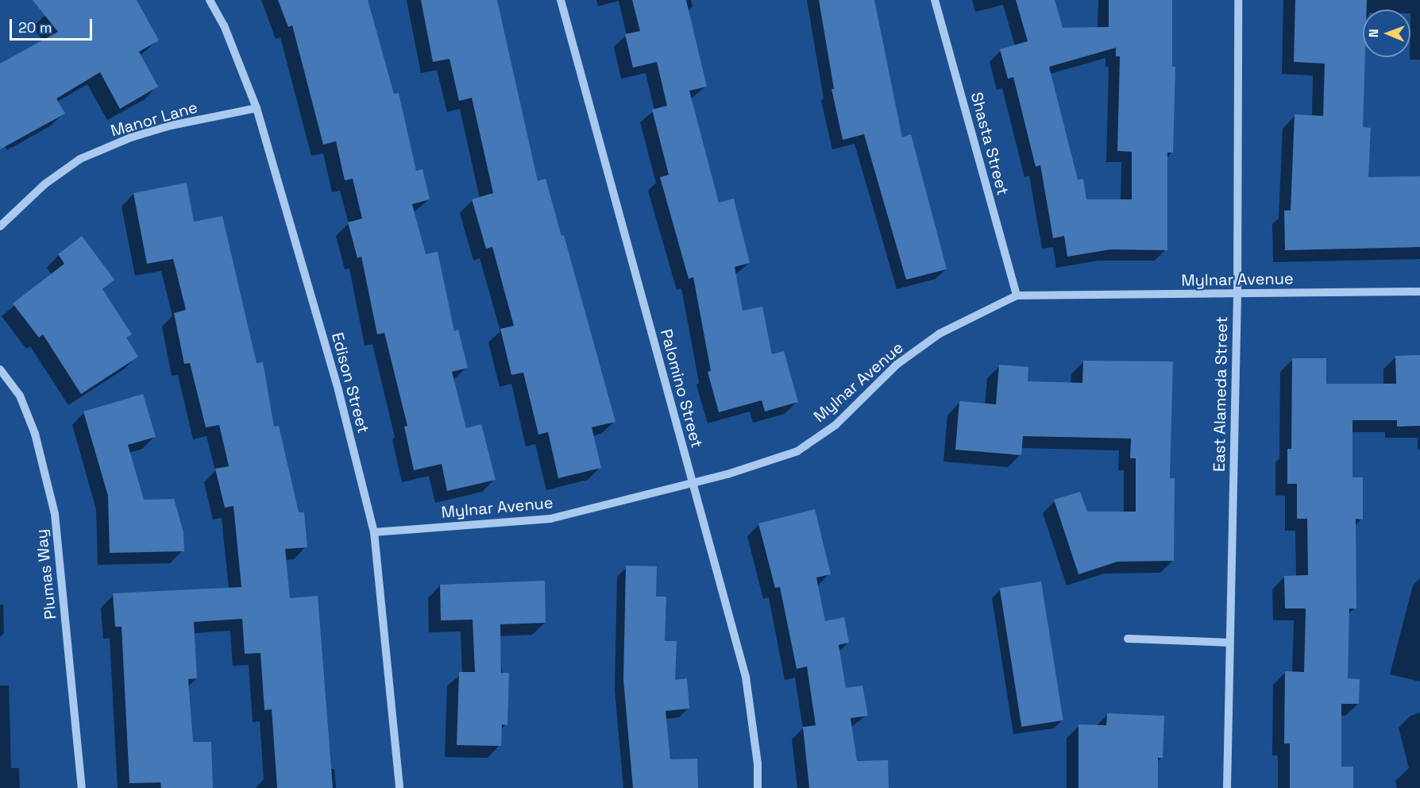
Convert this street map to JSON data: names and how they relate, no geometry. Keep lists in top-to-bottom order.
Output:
{
  "streets": {
    "street": [
      "Manor Lane",
      "Shasta Street",
      "Mylnar Avenue",
      "Edison Street",
      "Palomino Street",
      "East Alameda Street",
      "Plumas Way"
    ]
  },
  "crossings": [
    ["Manor Lane", "Edison Street"],
    ["Shasta Street", "Mylnar Avenue"],
    ["Mylnar Avenue", "Edison Street"],
    ["Mylnar Avenue", "Palomino Street"],
    ["Mylnar Avenue", "East Alameda Street"]
  ],
  "scale_bar": "20 m",
  "north": "left"
}
